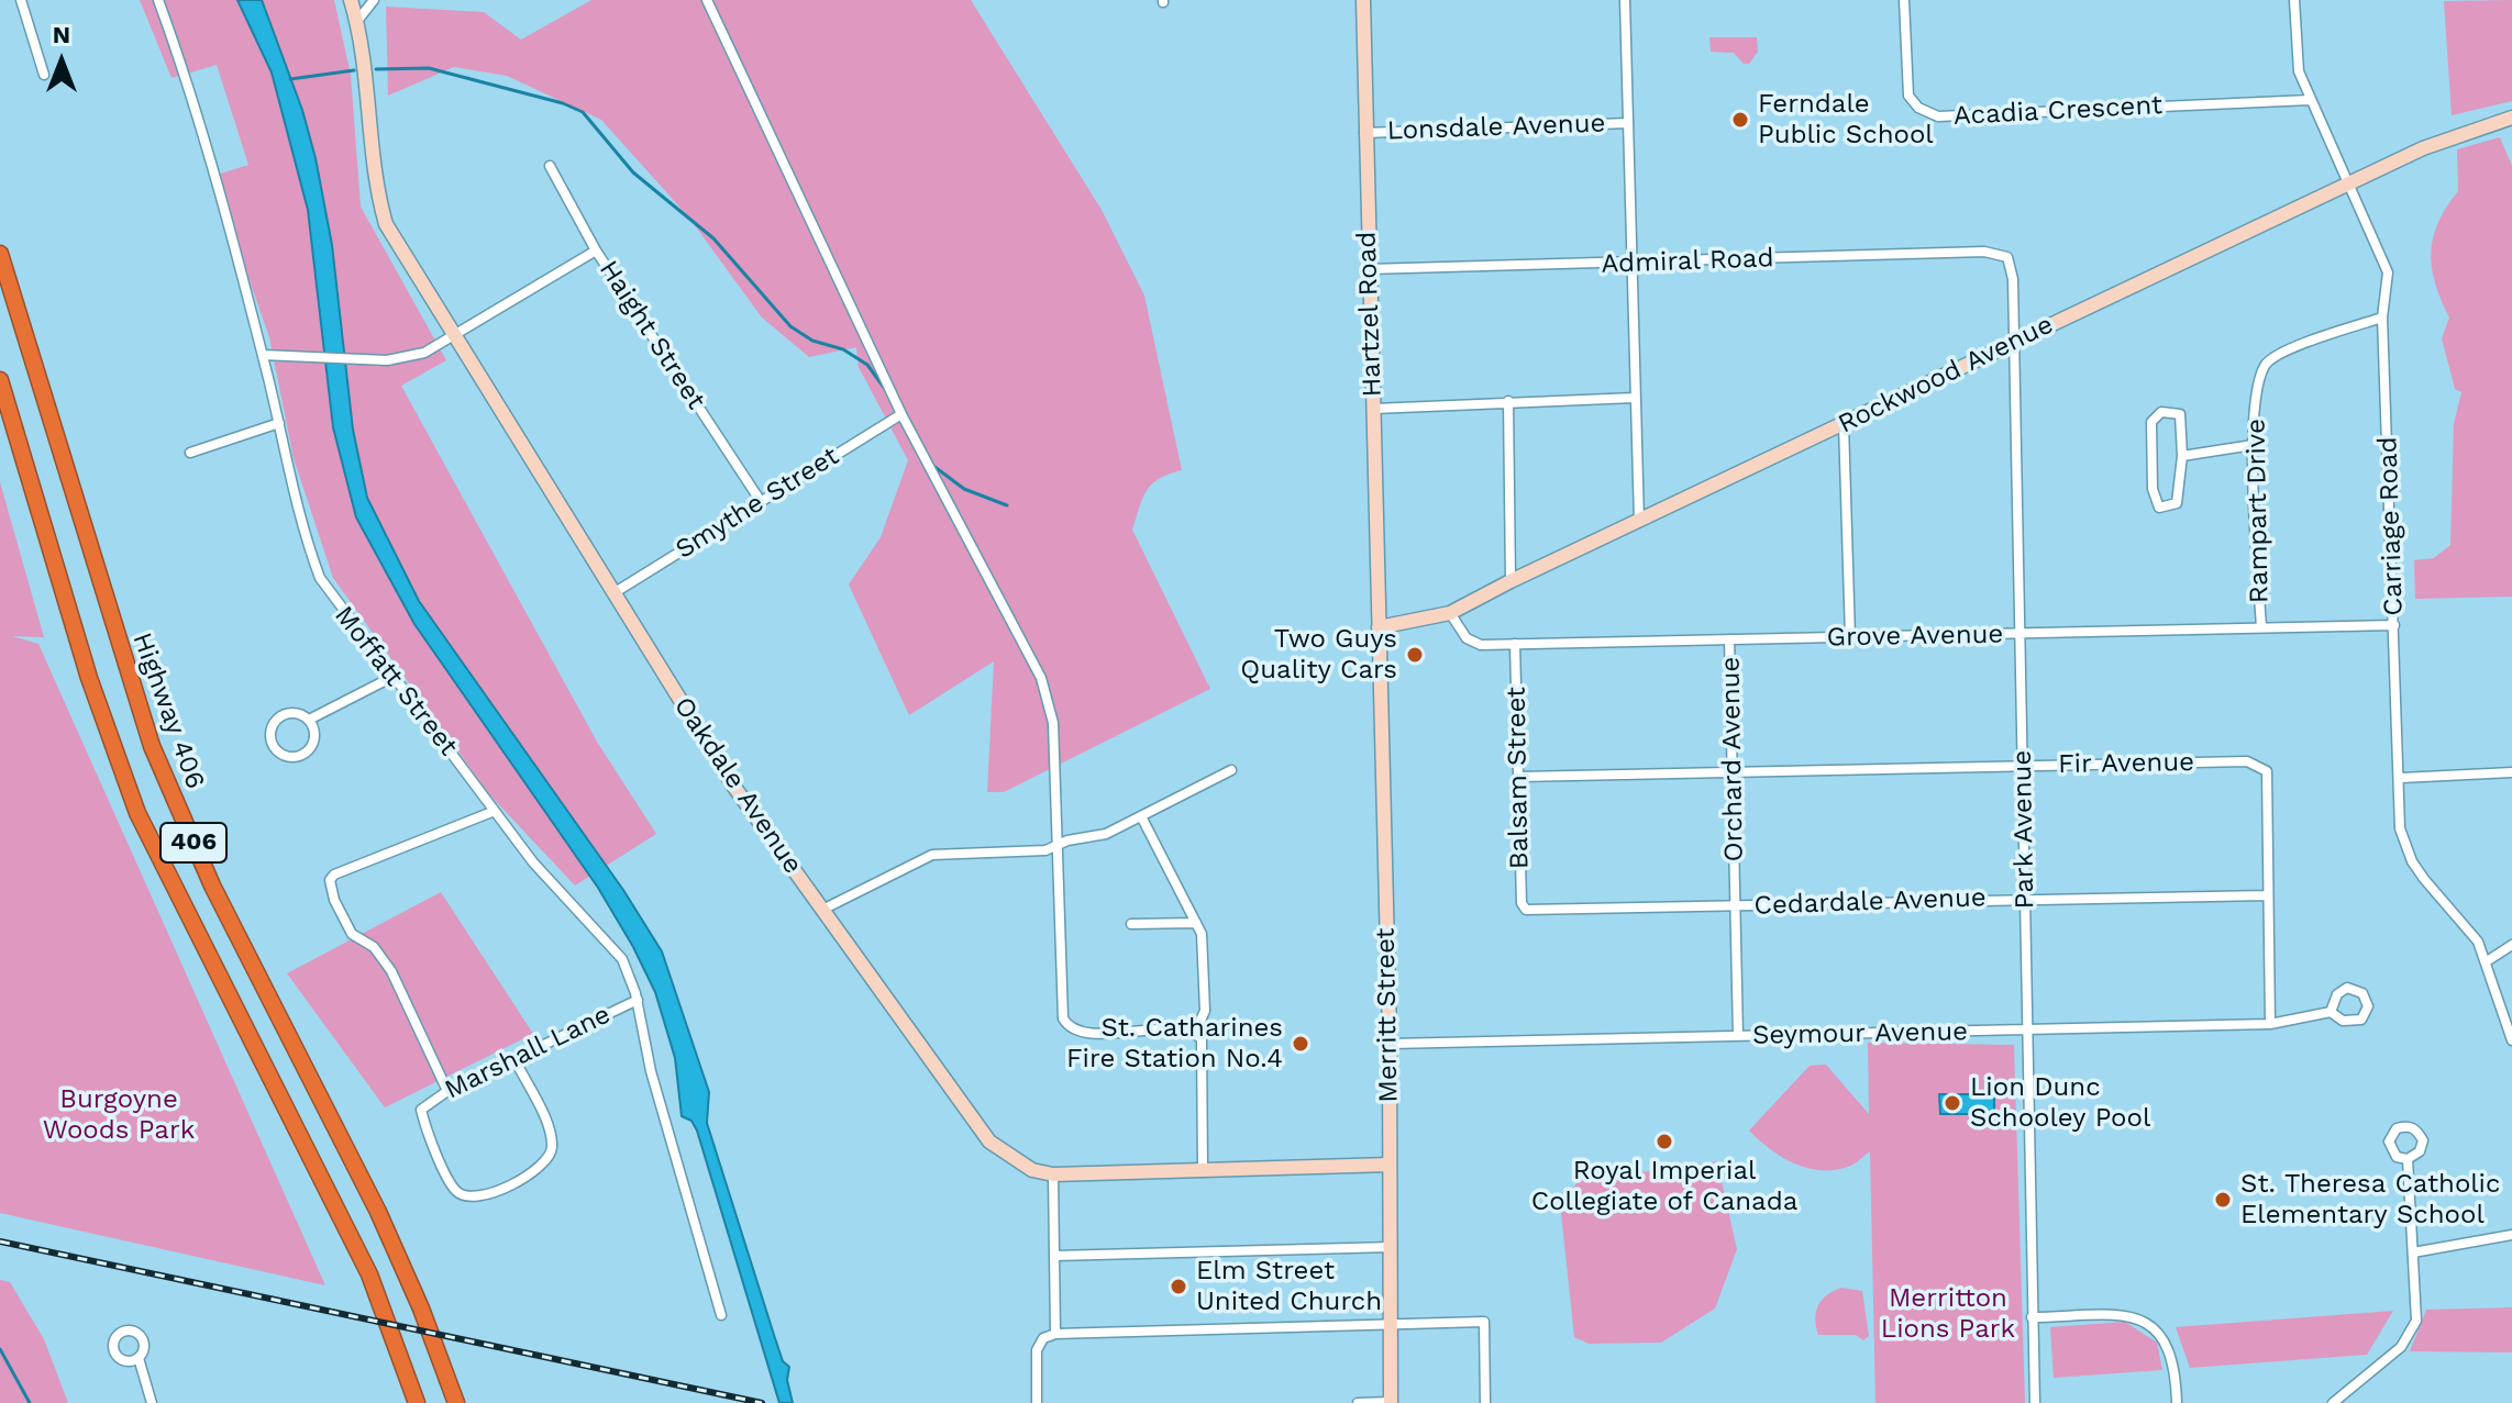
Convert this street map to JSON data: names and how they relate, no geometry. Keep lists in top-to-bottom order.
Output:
{
  "streets": {
    "highway": ["Highway 406", "406"],
    "street": [
      "Acadia Crescent",
      "Lonsdale Avenue",
      "Admiral Road",
      "Hartzel Road",
      "Haight Street",
      "Rockwood Avenue",
      "Smythe Street",
      "Rampart Drive",
      "Carriage Road",
      "Grove Avenue",
      "Moffatt Street",
      "Orchard Avenue",
      "Fir Avenue",
      "Balsam Street",
      "Oakdale Avenue",
      "Park Avenue",
      "Cedardale Avenue",
      "Merritt Street",
      "Seymour Avenue",
      "Marshall Lane"
    ]
  },
  "crossings": [
    ["Acadia Crescent", "Carriage Road"],
    ["Lonsdale Avenue", "Hartzel Road"],
    ["Admiral Road", "Hartzel Road"],
    ["Admiral Road", "Park Avenue"],
    ["Hartzel Road", "Rockwood Avenue"],
    ["Hartzel Road", "Merritt Street"],
    ["Haight Street", "Smythe Street"],
    ["Rockwood Avenue", "Carriage Road"],
    ["Rockwood Avenue", "Grove Avenue"],
    ["Rockwood Avenue", "Park Avenue"],
    ["Rockwood Avenue", "Merritt Street"],
    ["Smythe Street", "Oakdale Avenue"],
    ["Rampart Drive", "Carriage Road"],
    ["Rampart Drive", "Grove Avenue"],
    ["Carriage Road", "Grove Avenue"],
    ["Grove Avenue", "Orchard Avenue"],
    ["Grove Avenue", "Balsam Street"],
    ["Grove Avenue", "Park Avenue"],
    ["Moffatt Street", "Marshall Lane"],
    ["Orchard Avenue", "Fir Avenue"],
    ["Orchard Avenue", "Cedardale Avenue"],
    ["Orchard Avenue", "Seymour Avenue"],
    ["Fir Avenue", "Balsam Street"],
    ["Fir Avenue", "Park Avenue"],
    ["Fir Avenue", "Cedardale Avenue"],
    ["Fir Avenue", "Seymour Avenue"],
    ["Balsam Street", "Cedardale Avenue"],
    ["Oakdale Avenue", "Merritt Street"],
    ["Park Avenue", "Cedardale Avenue"],
    ["Park Avenue", "Seymour Avenue"],
    ["Merritt Street", "Seymour Avenue"]
  ],
  "parks": ["Burgoyne Woods Park", "Merritton Lions Park"],
  "places": [
    "Ferndale Public School",
    "Two Guys Quality Cars",
    "St. Catharines Fire Station No.4",
    "Lion Dunc Schooley Pool",
    "Royal Imperial Collegiate of Canada",
    "St. Theresa Catholic Elementary School",
    "Elm Street United Church"
  ],
  "north": "top"
}
